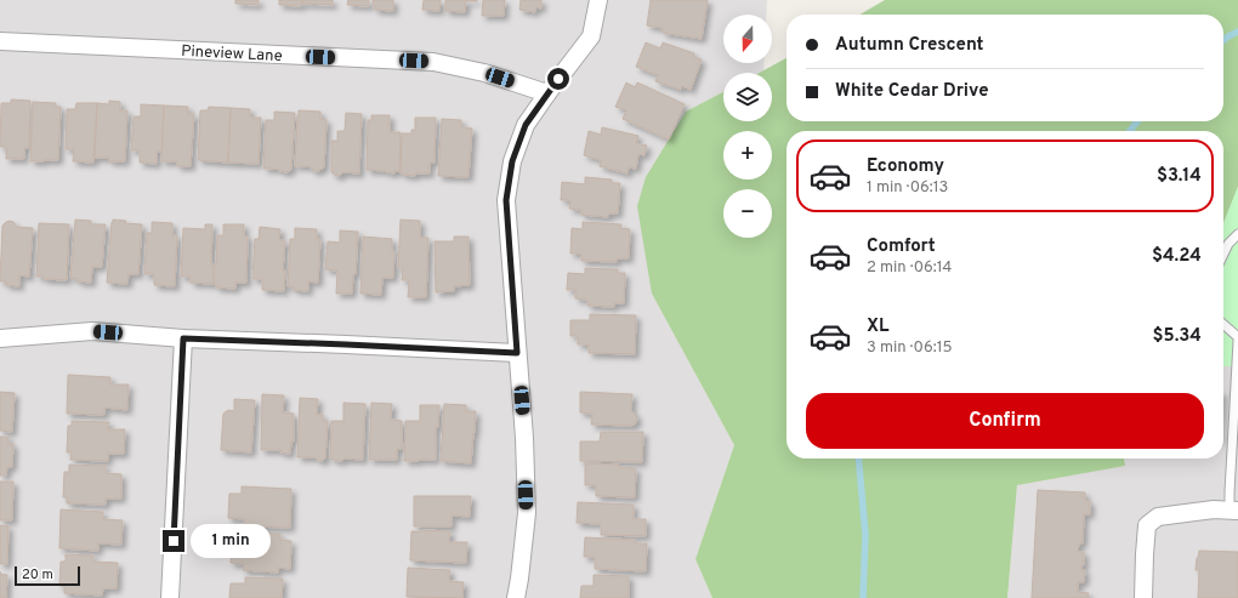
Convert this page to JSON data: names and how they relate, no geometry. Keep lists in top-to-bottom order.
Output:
{
  "streets": {
    "street": ["Pineview Lane"]
  },
  "scale_bar": "20 m",
  "north": "bottom",
  "page": {
    "map_buttons": ["+", "−"],
    "banner": ["Autumn Crescent", "White Cedar Drive"],
    "list": [
      {
        "name": "Economy",
        "note": "1 min · 06:13",
        "value": "$3.14"
      },
      {
        "name": "Comfort",
        "note": "2 min · 06:14",
        "value": "$4.24"
      },
      {
        "name": "XL",
        "note": "3 min · 06:15",
        "value": "$5.34"
      }
    ],
    "buttons": "Confirm",
    "bubble": "1 min",
    "scale": "20 m"
  }
}
